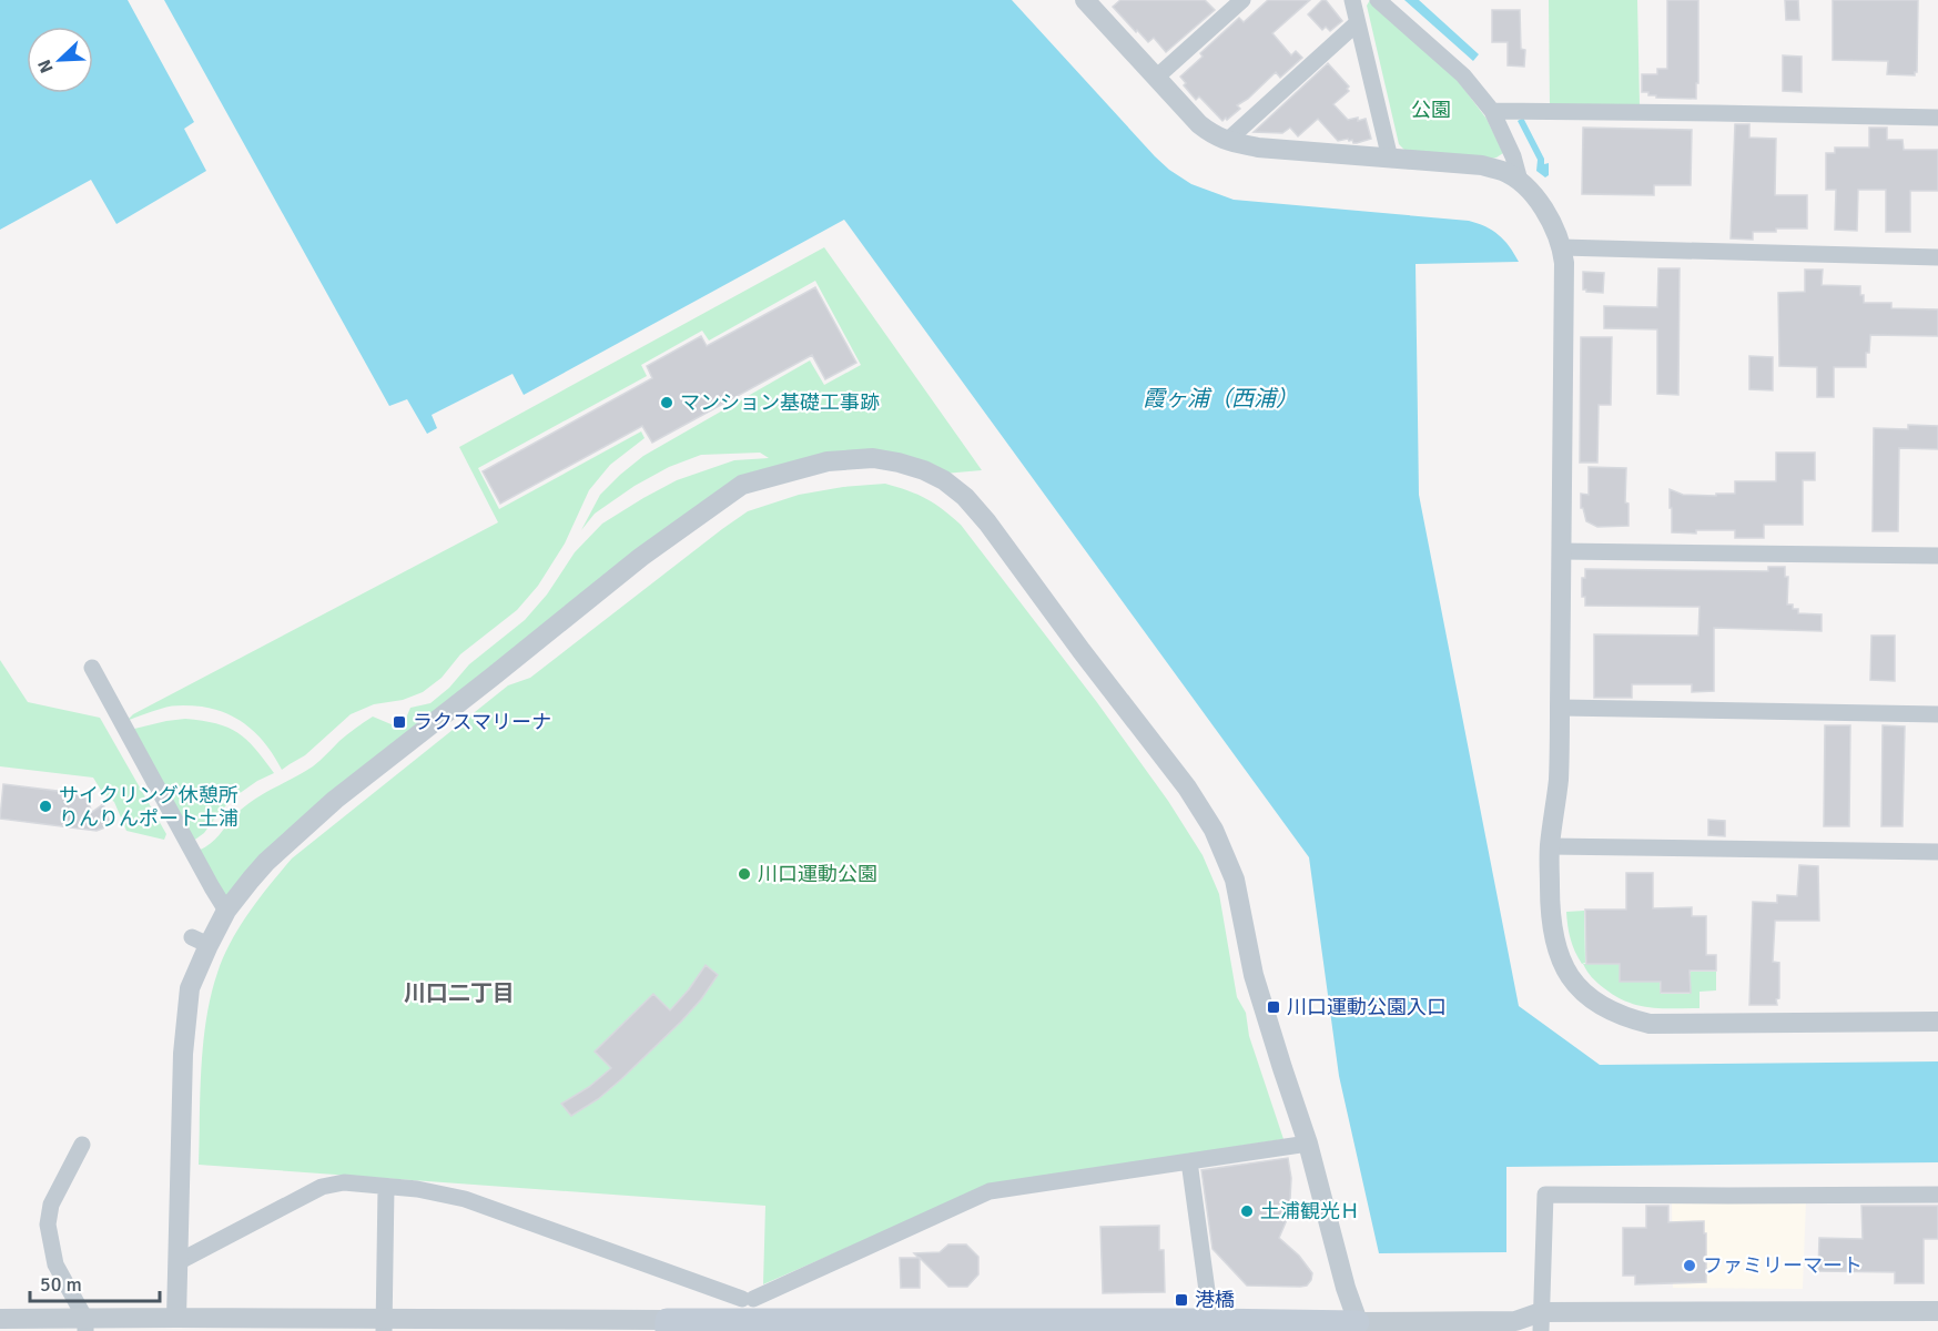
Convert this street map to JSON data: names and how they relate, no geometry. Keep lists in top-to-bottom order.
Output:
{
  "districts": ["川口二丁目"],
  "water": ["霞ヶ浦（西浦）"],
  "parks": ["公園"],
  "places": {
    "other": [
      "マンション基礎工事跡",
      "サイクリング休憩所 りんりんポート土浦",
      "川口運動公園",
      "土浦観光Ｈ",
      "ファミリーマート"
    ],
    "transit": ["ラクスマリーナ", "川口運動公園入口", "港橋"]
  },
  "scale_bar": "50 m",
  "north": "bottom left"
}
